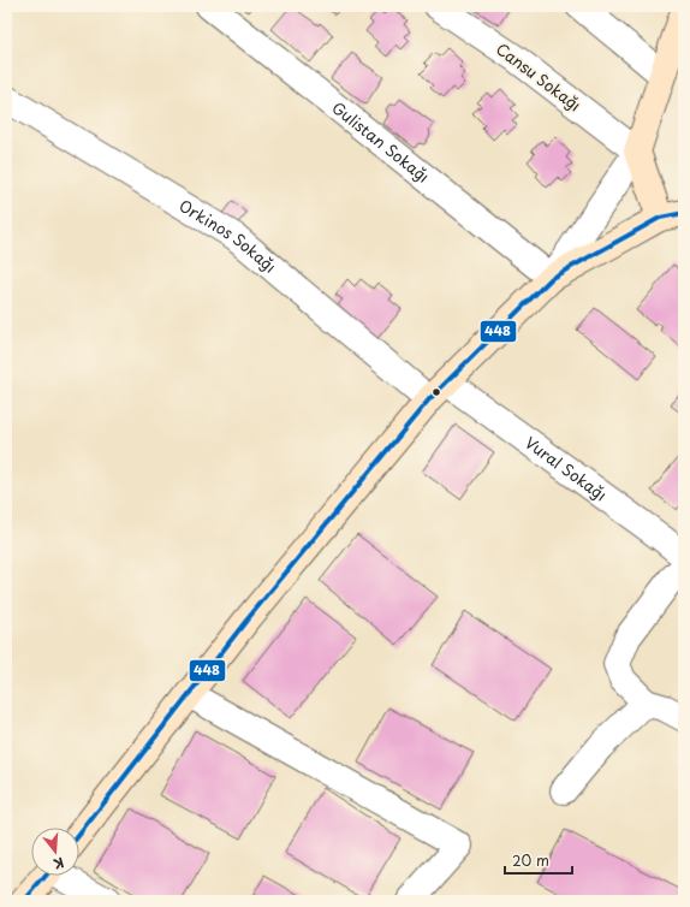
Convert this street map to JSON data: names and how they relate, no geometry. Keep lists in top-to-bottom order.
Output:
{
  "streets": {
    "street": [
      "Cansu Sokağı",
      "Gulistan Sokağı",
      "Orkinos Sokağı",
      "Vural Sokağı"
    ]
  },
  "crossings": [
    ["Orkinos Sokağı", "Vural Sokağı"]
  ],
  "lines": ["transit line 448"],
  "scale_bar": "20 m",
  "north": "bottom"
}
